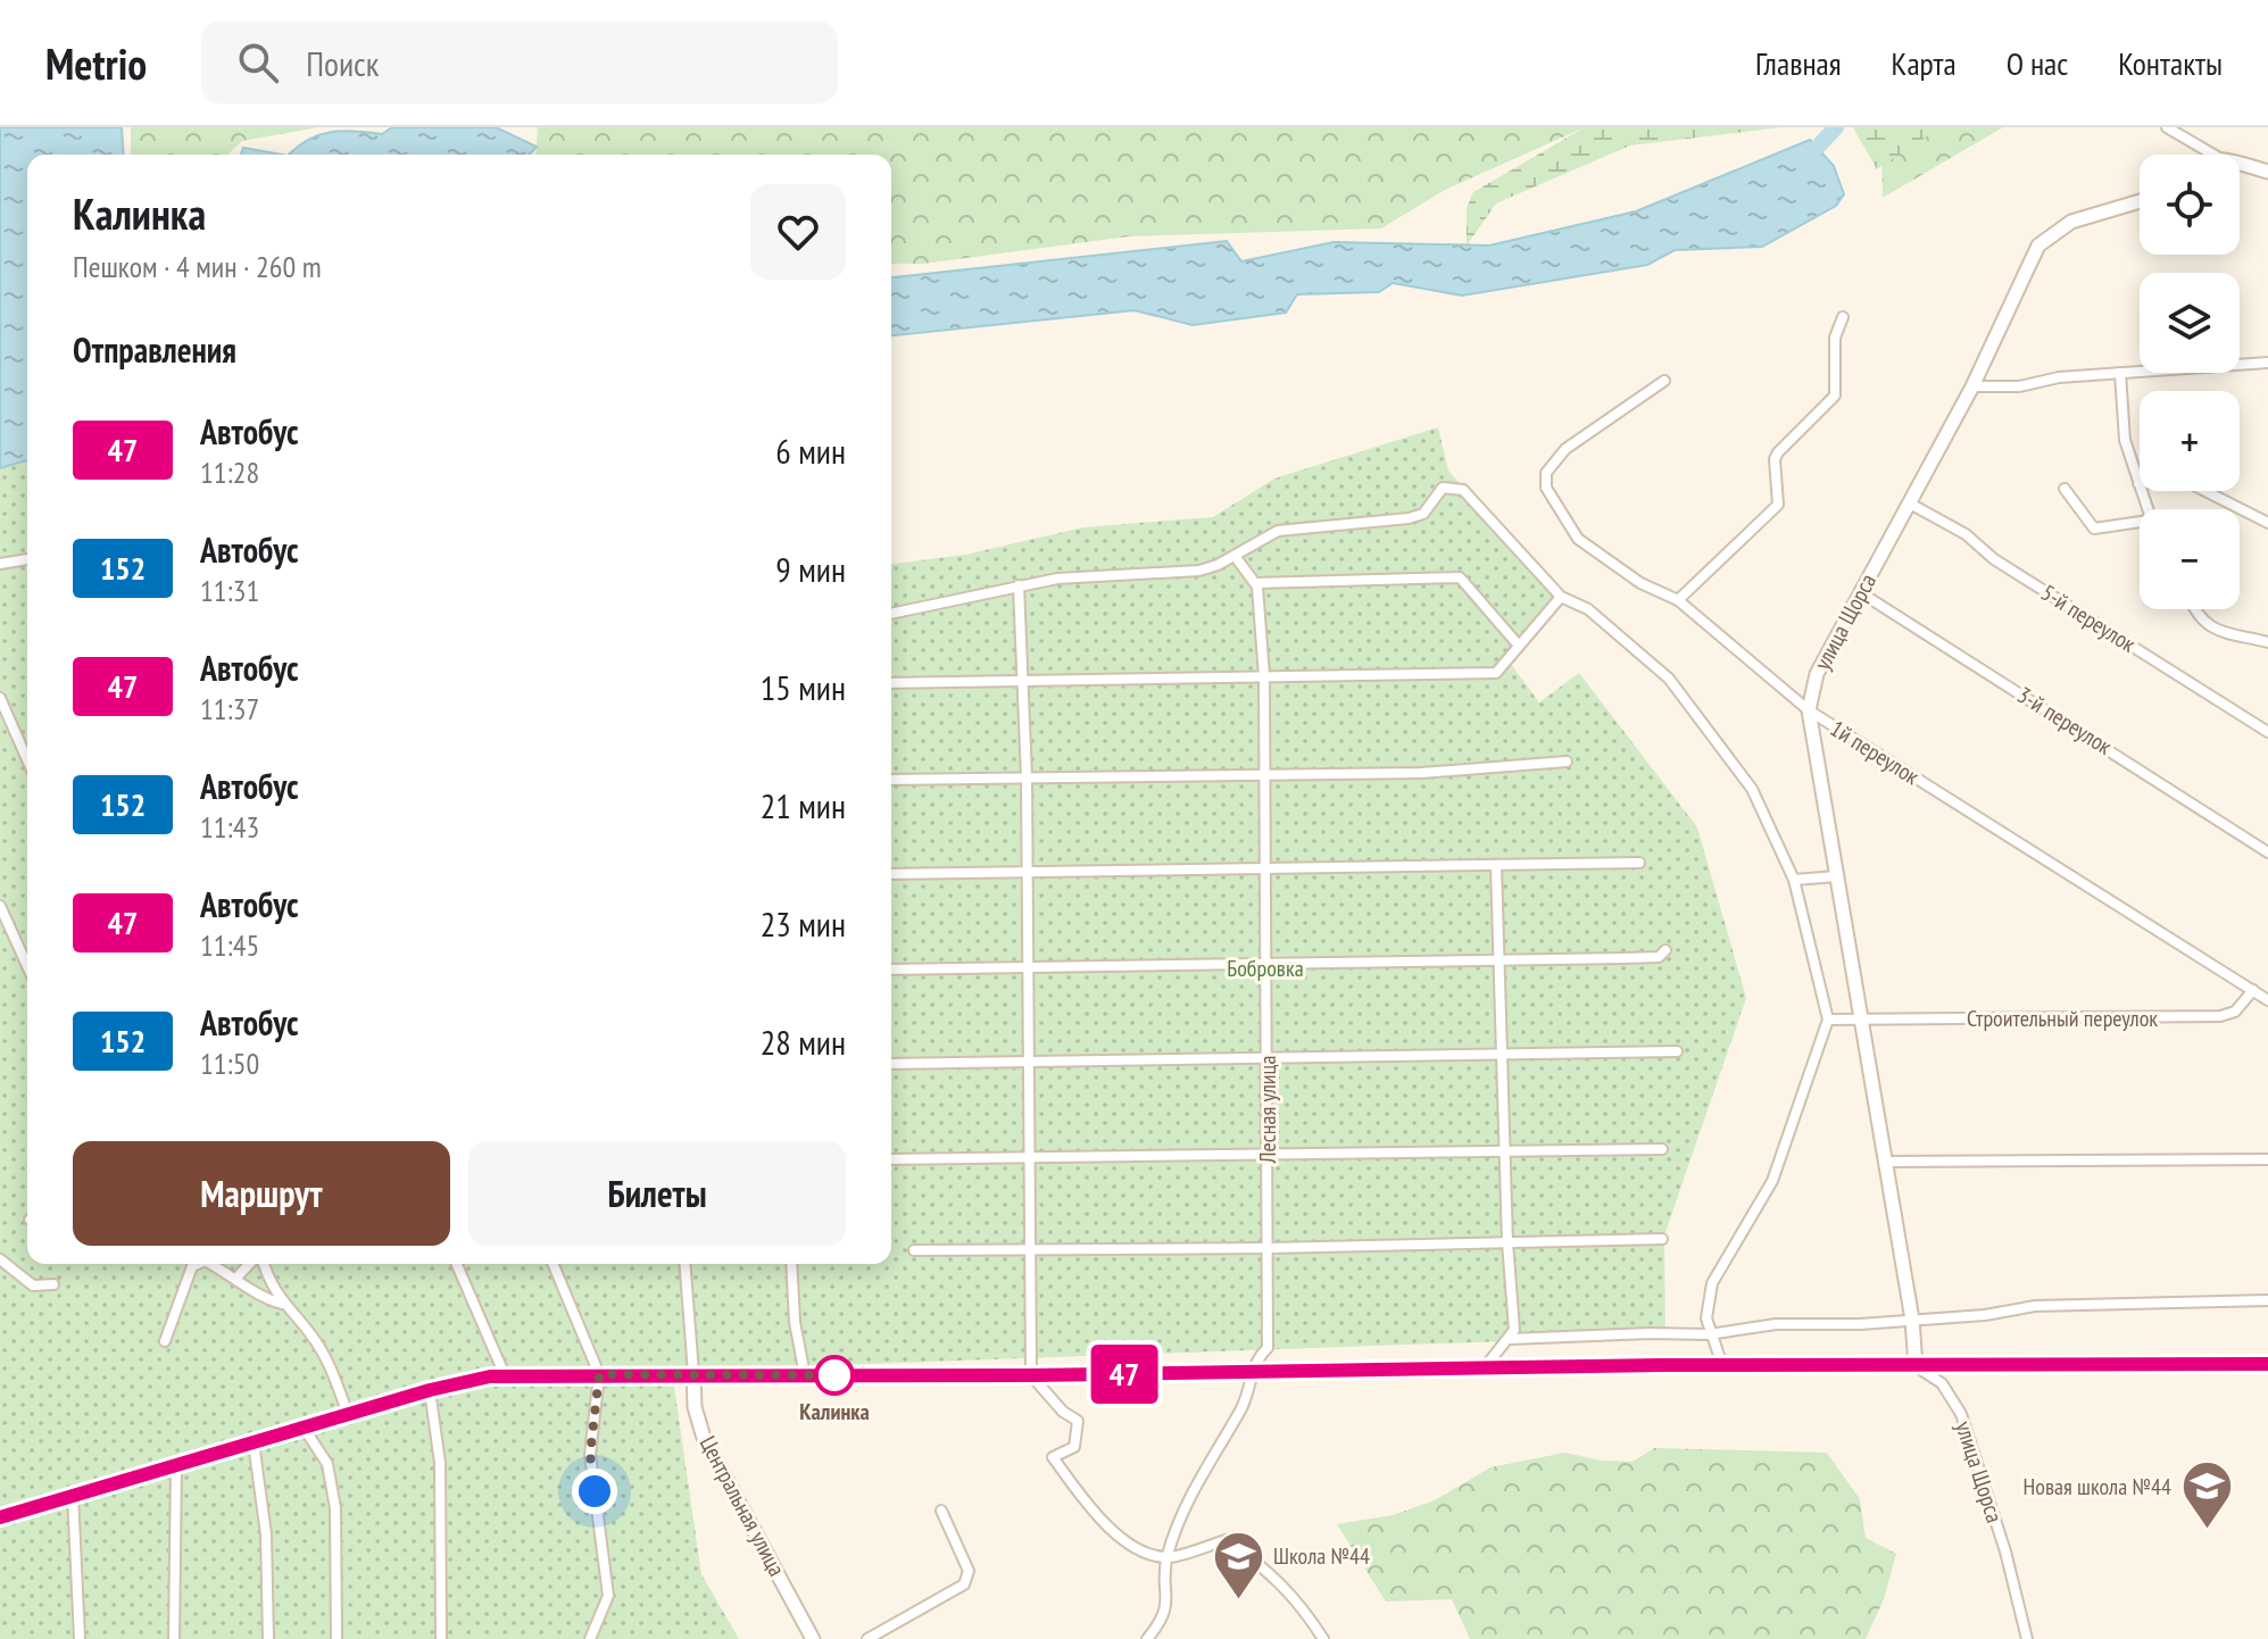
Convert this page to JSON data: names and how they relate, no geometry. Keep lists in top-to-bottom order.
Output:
{
  "streets": {
    "street": [
      "5-й переулок",
      "улица Щорса",
      "3-й переулок",
      "1й переулок",
      "Строительный переулок",
      "Лесная улица",
      "Центральная улица"
    ]
  },
  "crossings": [
    ["5-й переулок", "улица Щорса"],
    ["улица Щорса", "3-й переулок"],
    ["улица Щорса", "1й переулок"],
    ["улица Щорса", "Строительный переулок"],
    ["1й переулок", "Строительный переулок"]
  ],
  "parks": ["Бобровка"],
  "places": {
    "other": ["Калинка"],
    "school or university": ["Новая школа №44", "Школа №44"]
  },
  "lines": ["bus line 47"],
  "page": {
    "header": "Metrio",
    "search": "Поиск",
    "nav": [
      "Главная",
      "Карта",
      "О нас",
      "Контакты"
    ],
    "on_map": "47",
    "map_buttons": ["+", "−"],
    "heading": [
      ["Калинка", "Пешком · 4 мин · 260 m"],
      "Отправления"
    ],
    "list": [
      {
        "mark": "47",
        "name": "Автобус",
        "note": "11:28",
        "value": "6 мин"
      },
      {
        "mark": "152",
        "name": "Автобус",
        "note": "11:31",
        "value": "9 мин"
      },
      {
        "mark": "47",
        "name": "Автобус",
        "note": "11:37",
        "value": "15 мин"
      },
      {
        "mark": "152",
        "name": "Автобус",
        "note": "11:43",
        "value": "21 мин"
      },
      {
        "mark": "47",
        "name": "Автобус",
        "note": "11:45",
        "value": "23 мин"
      },
      {
        "mark": "152",
        "name": "Автобус",
        "note": "11:50",
        "value": "28 мин"
      }
    ],
    "buttons": ["Маршрут", "Билеты"]
  }
}
